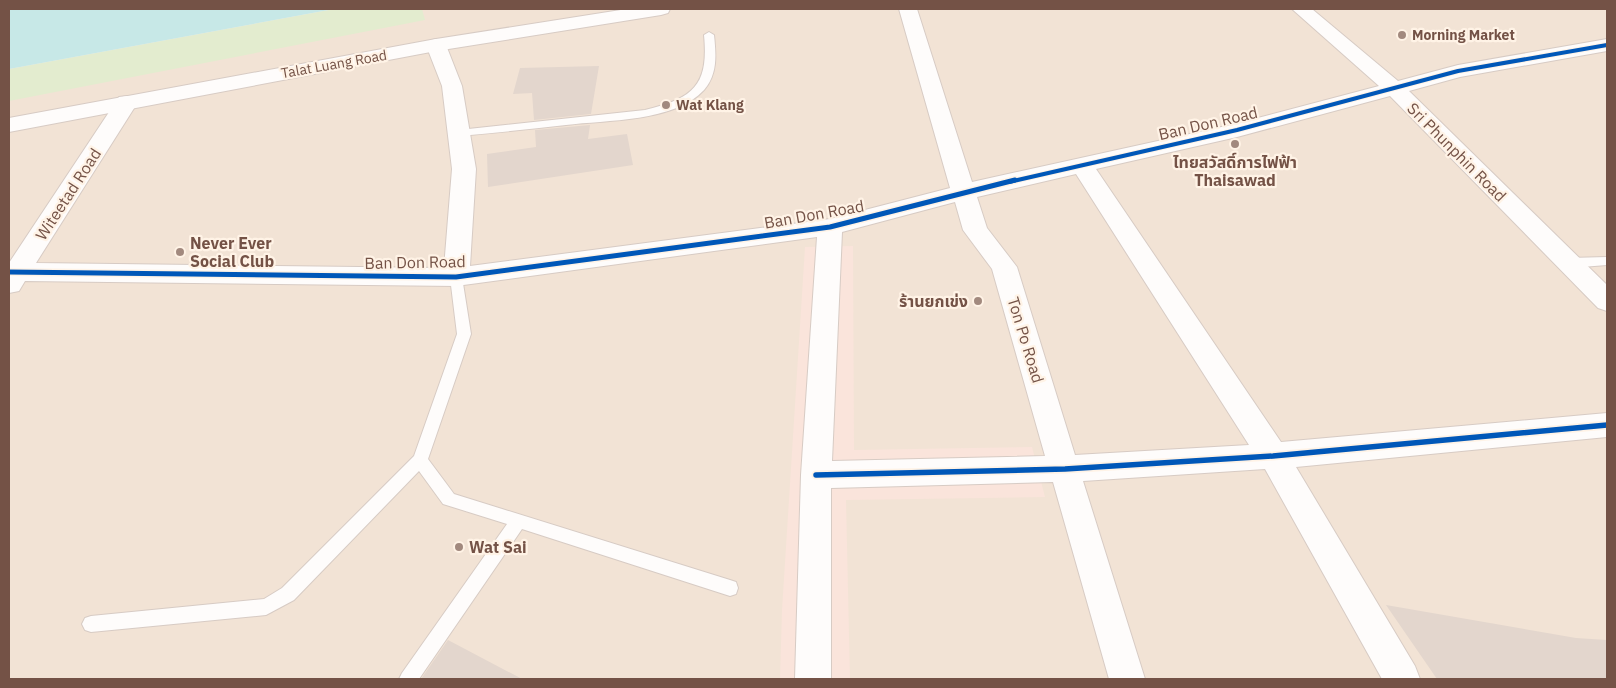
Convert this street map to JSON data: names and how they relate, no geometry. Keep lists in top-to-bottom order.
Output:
{
  "streets": {
    "street": [
      "Talat Luang Road",
      "Ban Don Road",
      "Sri Phunphin Road",
      "Witeetad Road",
      "Ton Po Road"
    ]
  },
  "crossings": [
    ["Talat Luang Road", "Witeetad Road"],
    ["Ban Don Road", "Sri Phunphin Road"],
    ["Ban Don Road", "Witeetad Road"],
    ["Ban Don Road", "Ton Po Road"]
  ],
  "places": [
    "Morning Market",
    "Wat Klang",
    "ไทยสวัสดิ์การไฟฟ้า Thaisawad",
    "Never Ever Social Club",
    "ร้านยกเข่ง",
    "Wat Sai"
  ]
}
